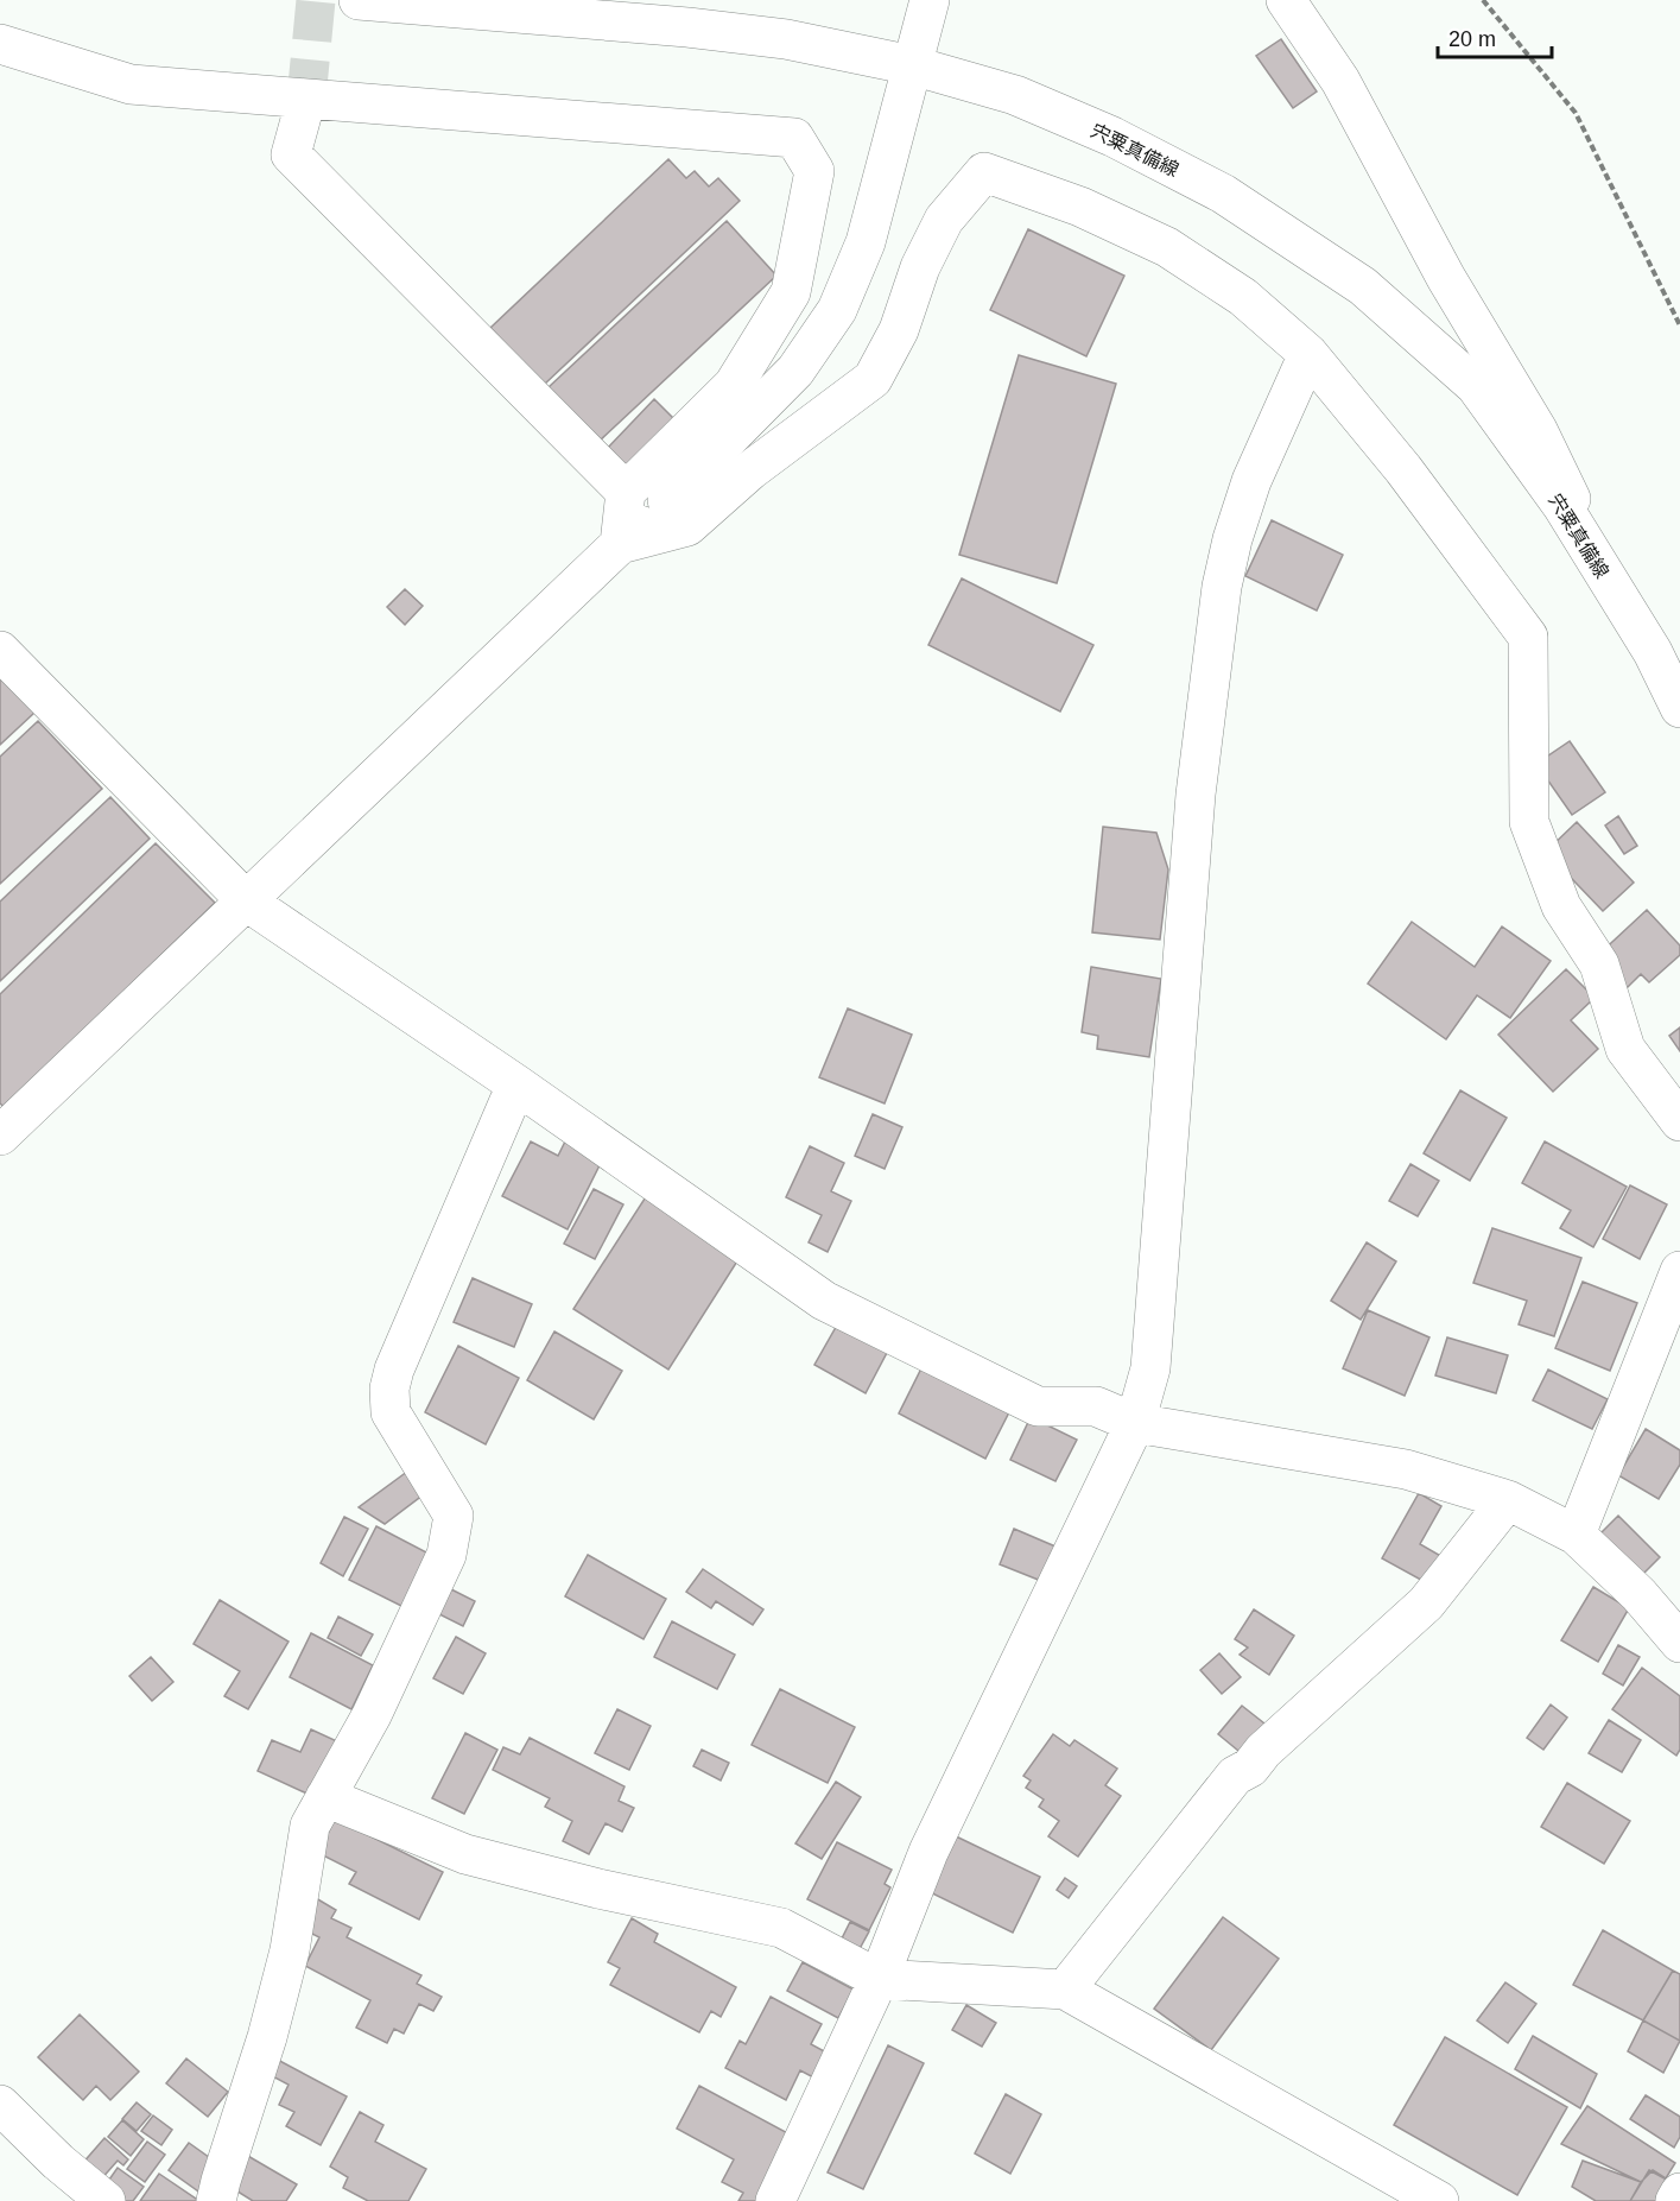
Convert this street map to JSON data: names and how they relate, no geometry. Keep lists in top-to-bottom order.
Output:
{
  "streets": {
    "street": ["宍粟真備線"]
  },
  "scale_bar": "20 m"
}
